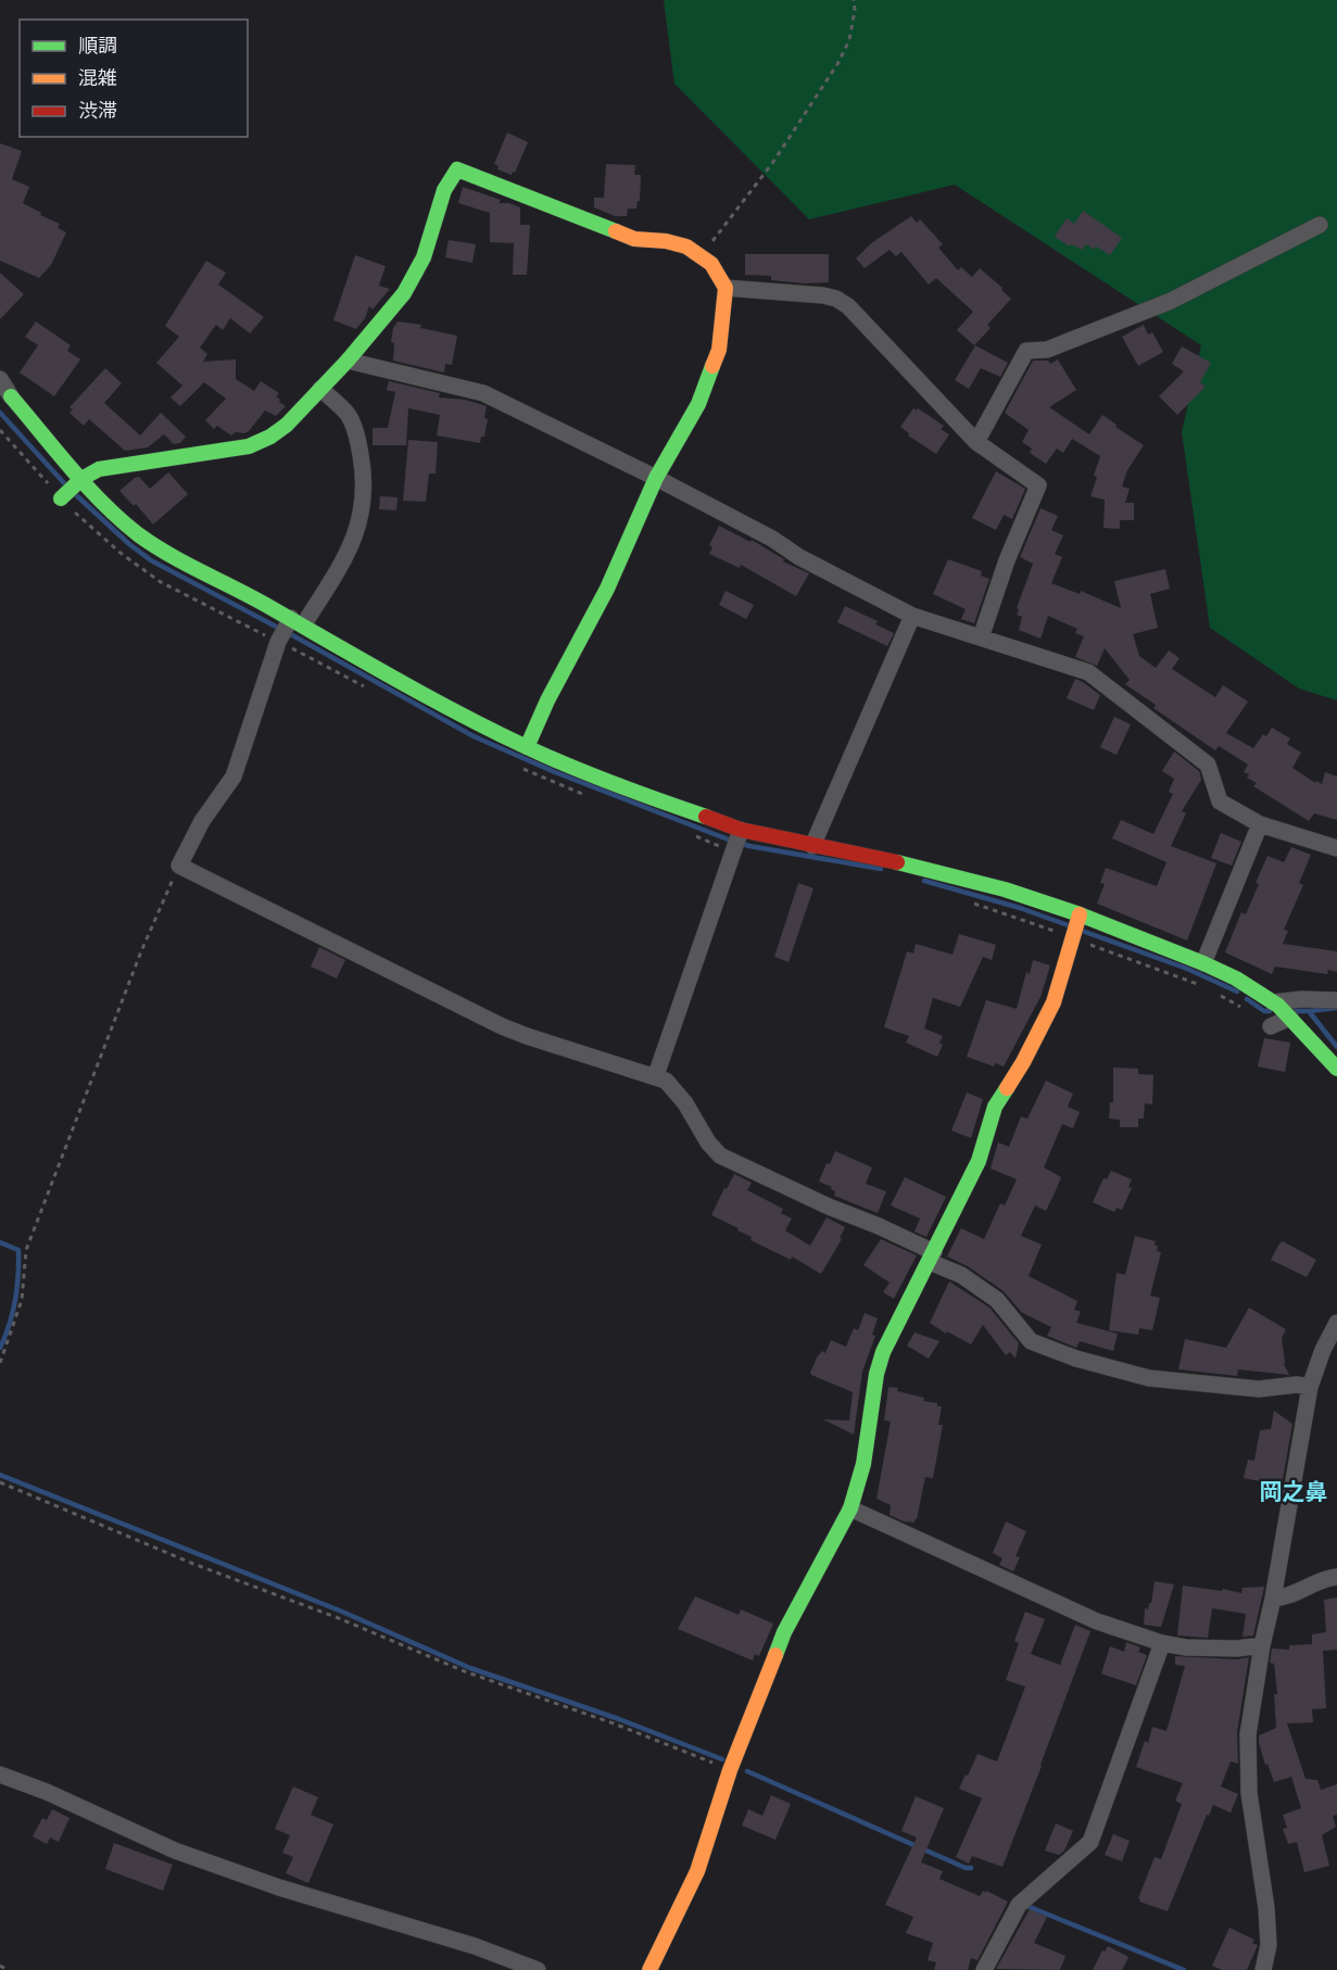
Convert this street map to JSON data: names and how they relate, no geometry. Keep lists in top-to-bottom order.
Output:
{
  "districts": ["岡之鼻"],
  "legend": ["順調", "混雑", "渋滞"]
}
